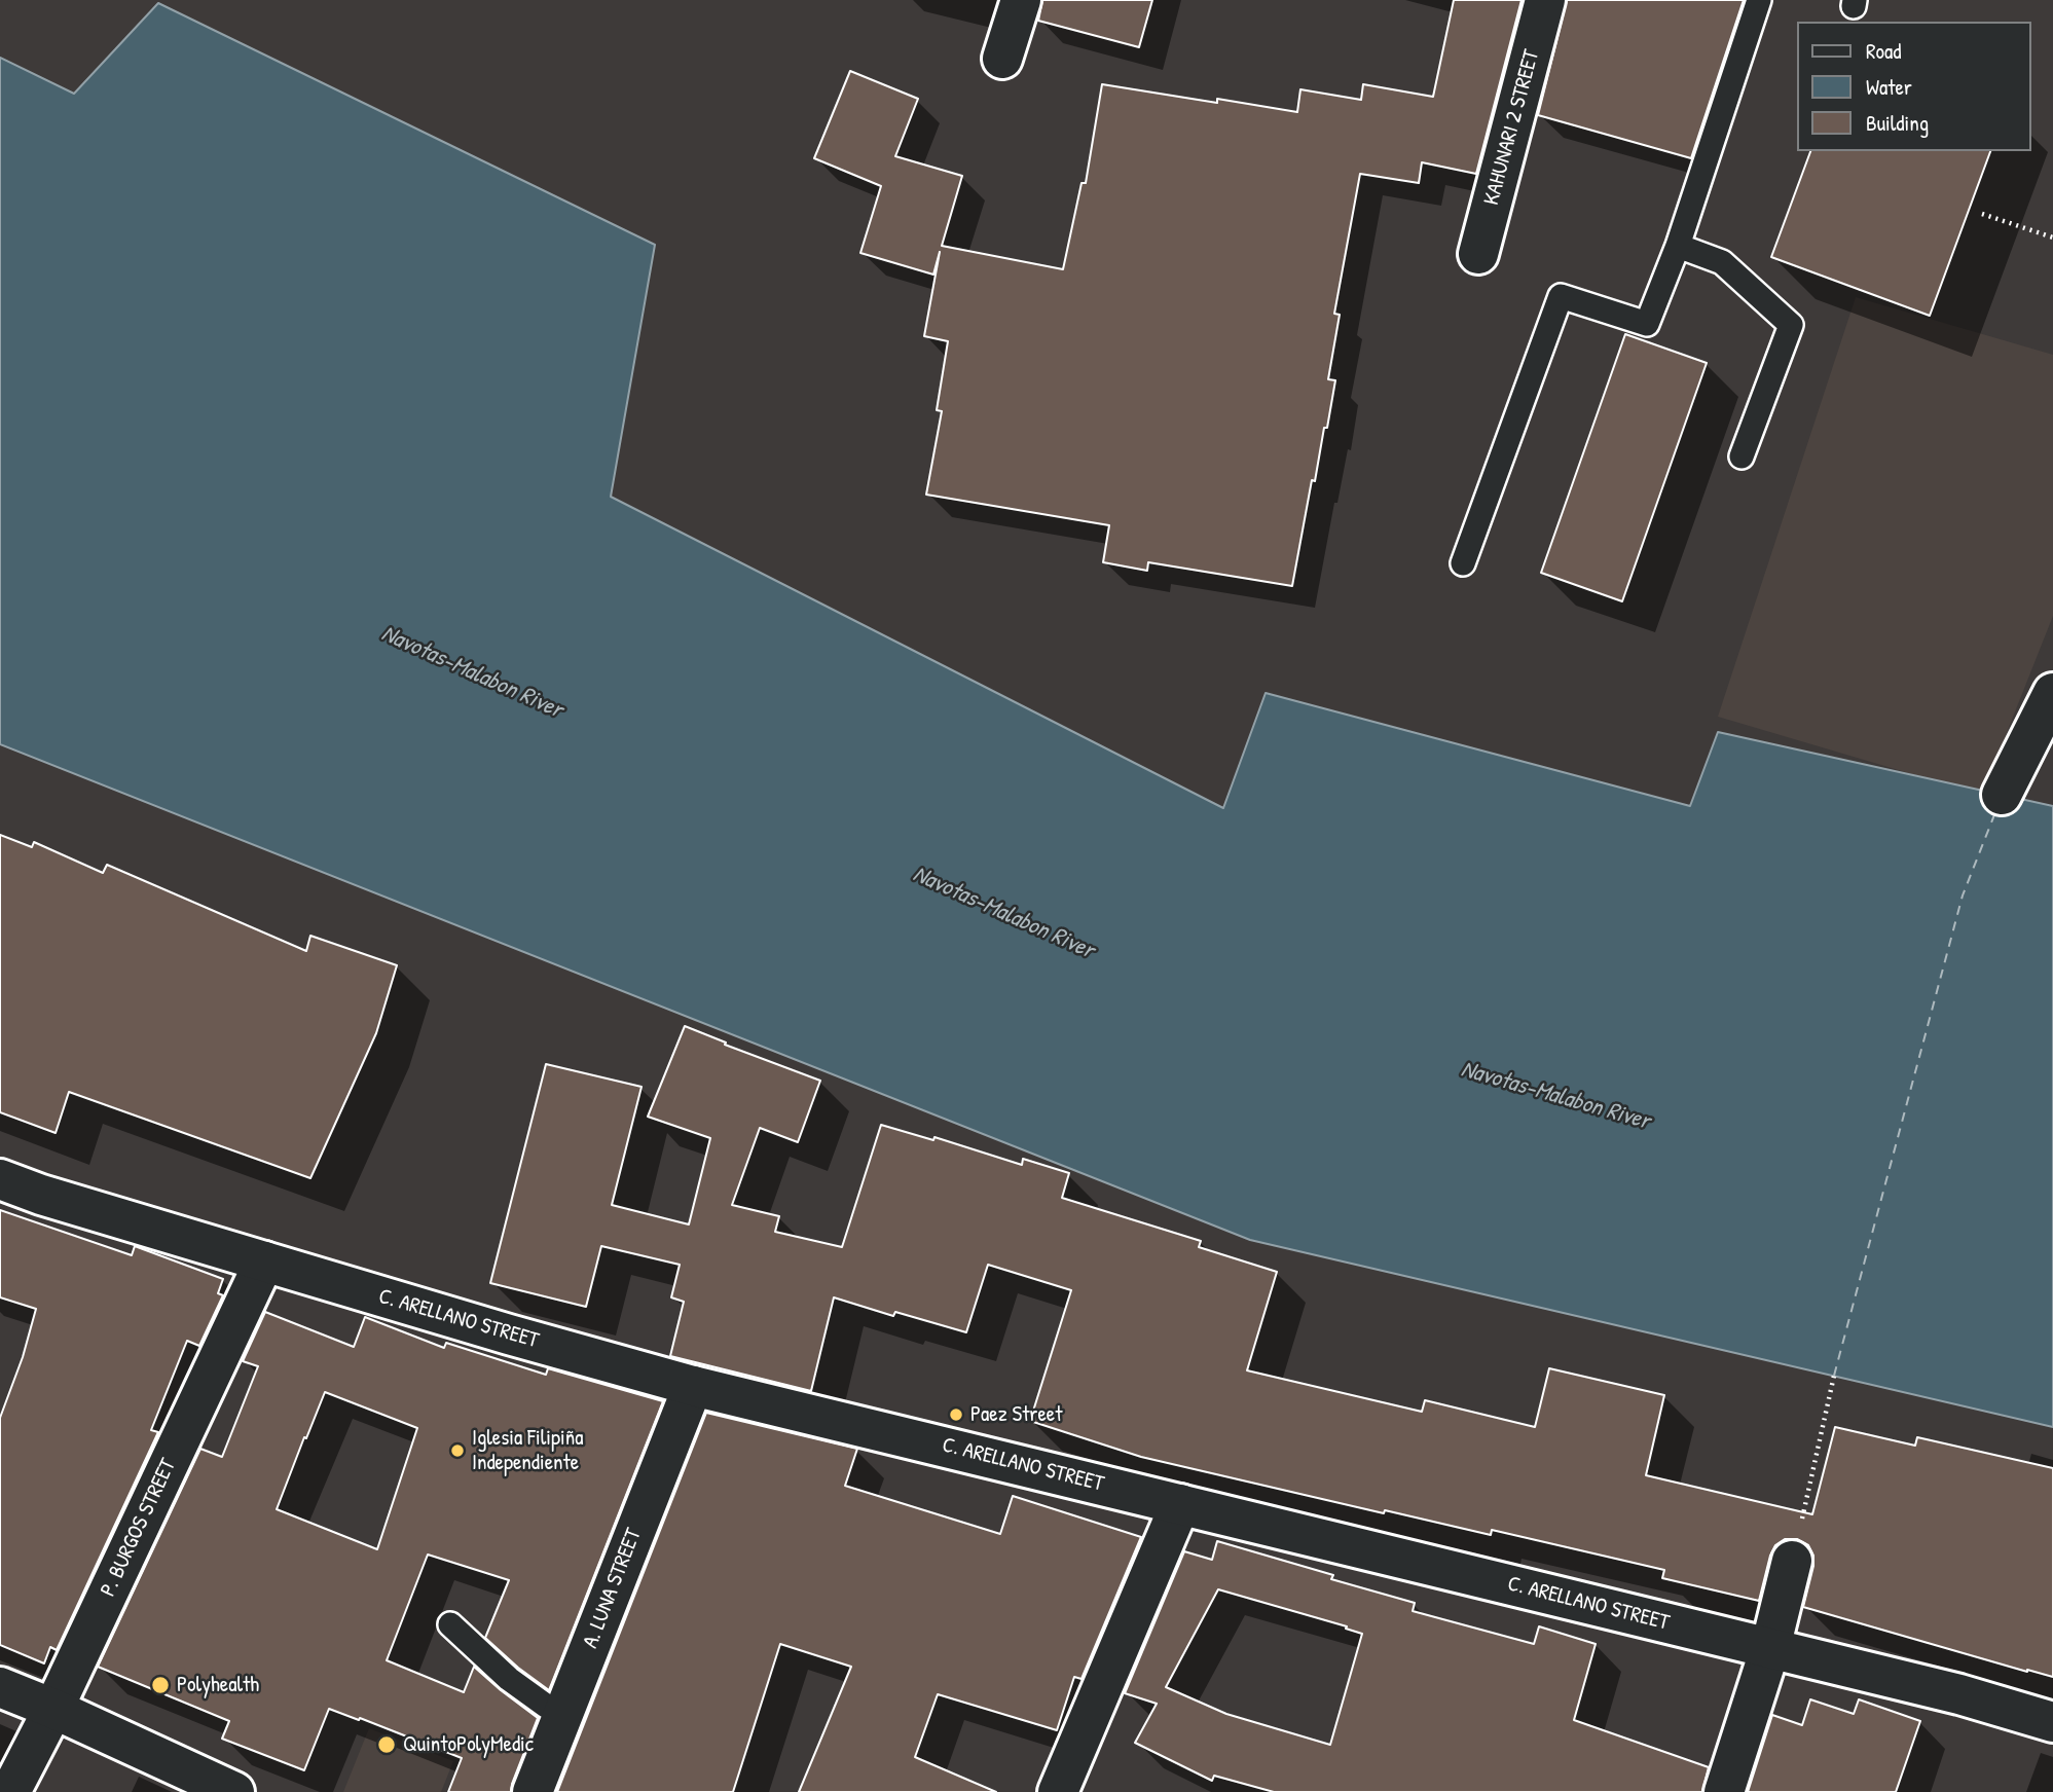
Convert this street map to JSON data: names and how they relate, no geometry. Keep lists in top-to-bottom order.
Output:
{
  "streets": {
    "main road": [
      "KAHUNARI 2 STREET",
      "C. ARELLANO STREET",
      "P. BURGOS STREET",
      "A. LUNA STREET"
    ]
  },
  "crossings": [
    ["C. ARELLANO STREET", "P. BURGOS STREET"],
    ["C. ARELLANO STREET", "A. LUNA STREET"]
  ],
  "water": ["Navotas-Malabon River"],
  "places": [
    "Paez Street",
    "Iglesia Filipiña Independiente",
    "Polyhealth",
    "QuintoPolyMedic"
  ],
  "legend": ["Road", "Water", "Building"]
}
